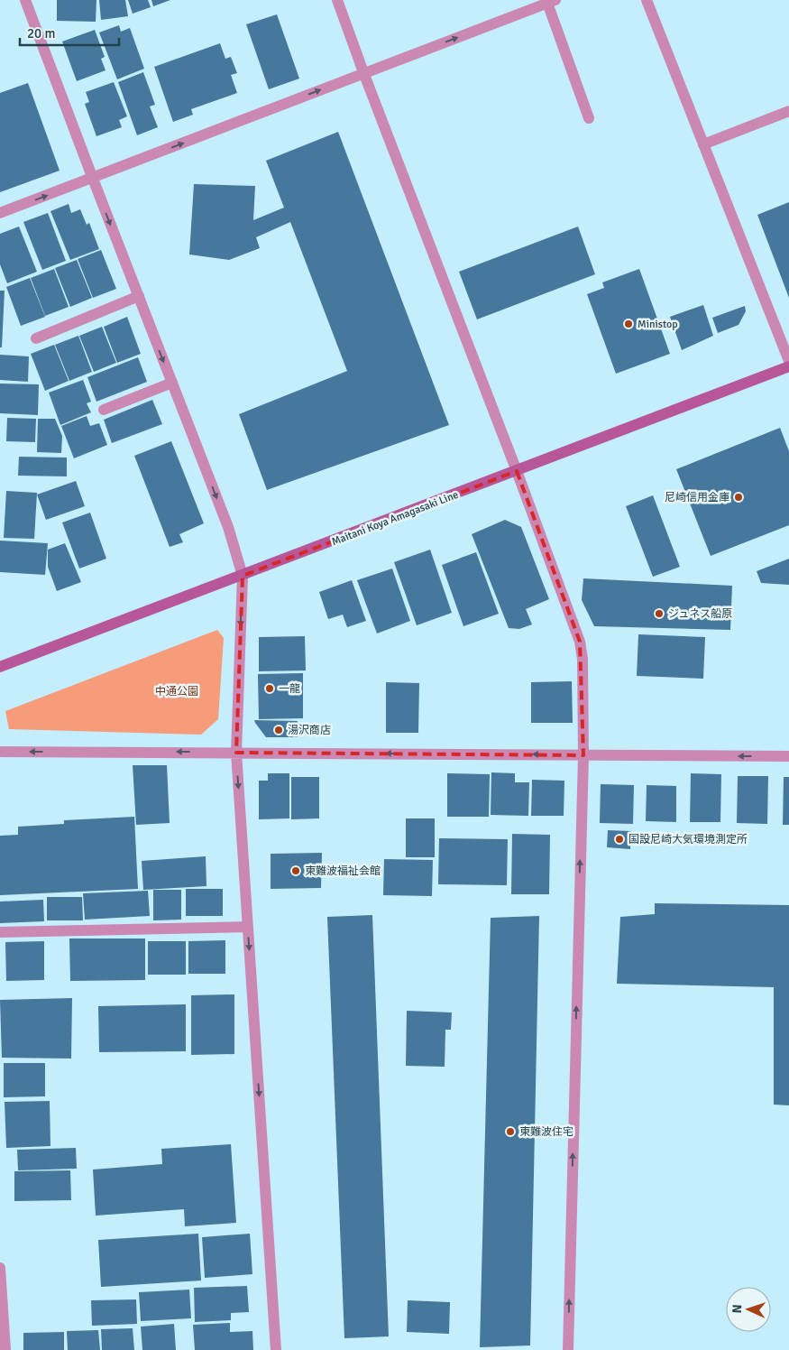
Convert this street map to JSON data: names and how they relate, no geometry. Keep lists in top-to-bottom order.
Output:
{
  "streets": {
    "main road": ["Maitani Koya Amagasaki Line"]
  },
  "parks": ["中通公園"],
  "places": [
    "Ministop",
    "尼崎信用金庫",
    "ジュネス船原",
    "一龍",
    "湯沢商店",
    "国設尼崎大気環境測定所",
    "東難波福祉会館",
    "東難波住宅"
  ],
  "scale_bar": "20 m",
  "north": "left"
}
